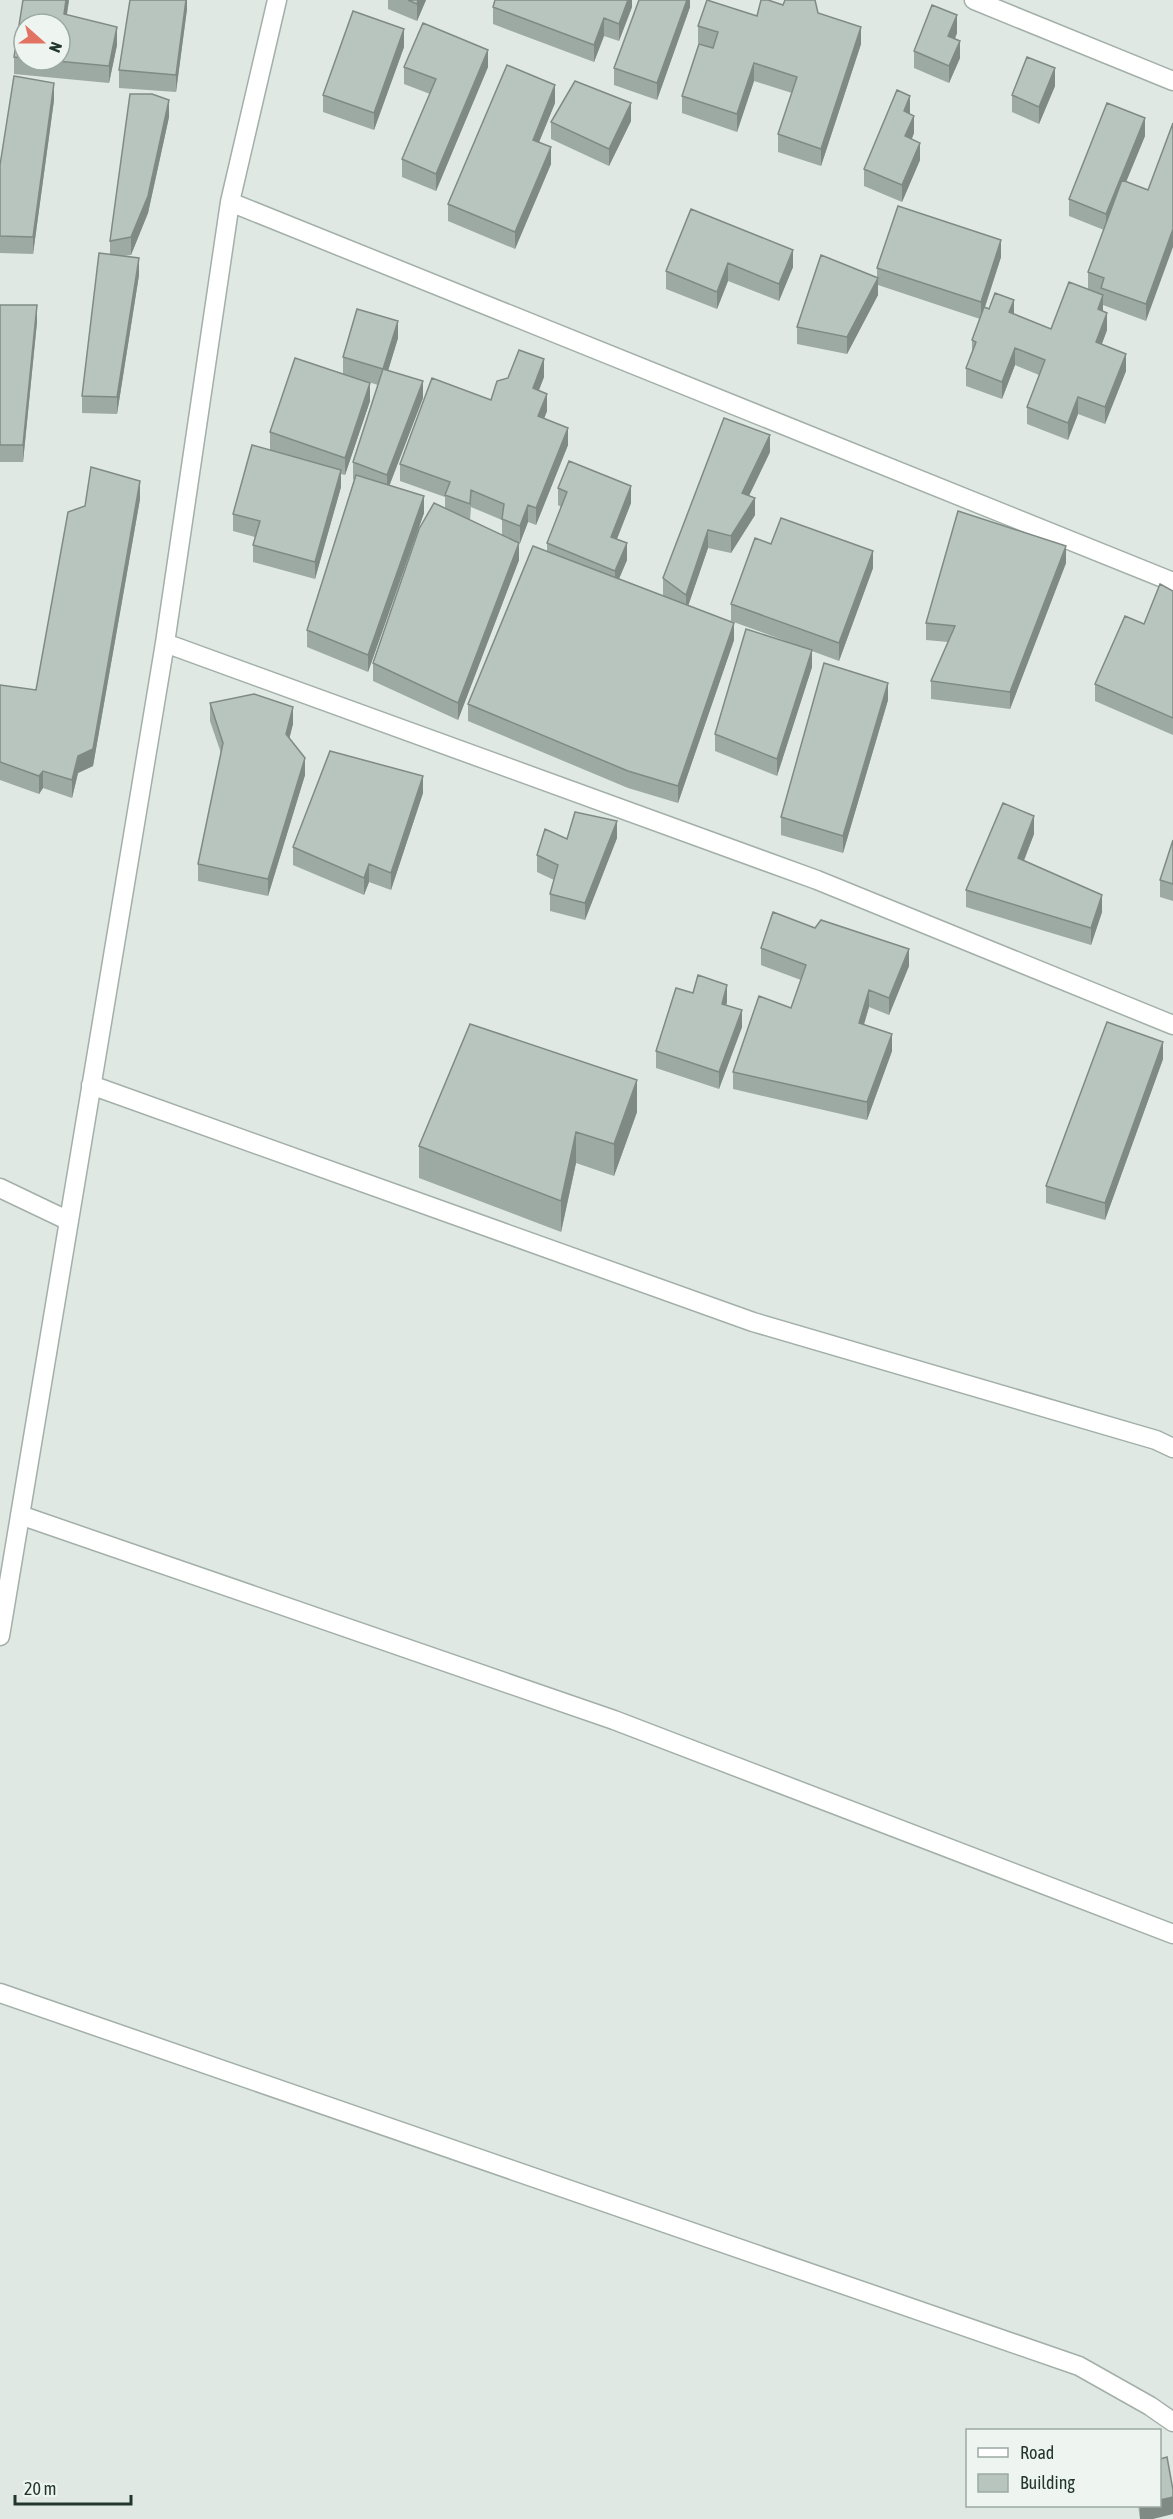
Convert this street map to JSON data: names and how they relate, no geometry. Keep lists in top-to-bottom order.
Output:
{
  "legend": ["Road", "Building"],
  "scale_bar": "20 m",
  "north": "right"
}
